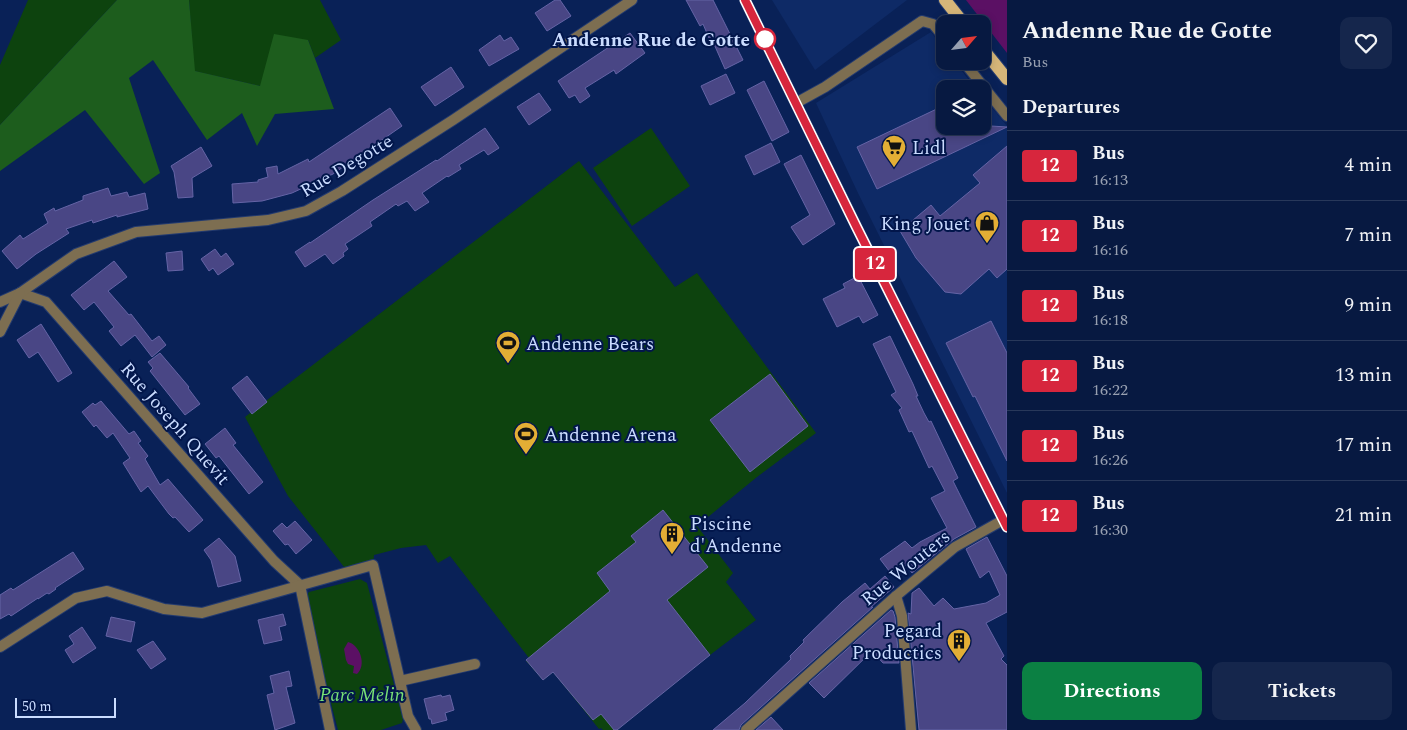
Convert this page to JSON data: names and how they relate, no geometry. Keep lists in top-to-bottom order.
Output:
{
  "streets": {
    "street": ["Rue Degotte", "Rue Joseph Quevit", "Rue Wouters"]
  },
  "crossings": [
    ["Rue Degotte", "Rue Joseph Quevit"]
  ],
  "parks": ["Parc Melin"],
  "places": {
    "other": ["Andenne Rue de Gotte"],
    "supermarket": ["Lidl"],
    "shop": ["King Jouet"],
    "sports": ["Andenne Bears", "Andenne Arena"],
    "building": ["Piscine d'Andenne", "Pegard Productics"]
  },
  "lines": ["bus line 12"],
  "scale_bar": "50 m",
  "north": "top right",
  "page": {
    "on_map": "12",
    "heading": [
      ["Andenne Rue de Gotte", "Bus"],
      "Departures"
    ],
    "list": [
      {
        "mark": "12",
        "name": "Bus",
        "note": "16:13",
        "value": "4 min"
      },
      {
        "mark": "12",
        "name": "Bus",
        "note": "16:16",
        "value": "7 min"
      },
      {
        "mark": "12",
        "name": "Bus",
        "note": "16:18",
        "value": "9 min"
      },
      {
        "mark": "12",
        "name": "Bus",
        "note": "16:22",
        "value": "13 min"
      },
      {
        "mark": "12",
        "name": "Bus",
        "note": "16:26",
        "value": "17 min"
      },
      {
        "mark": "12",
        "name": "Bus",
        "note": "16:30",
        "value": "21 min"
      }
    ],
    "buttons": ["Directions", "Tickets"],
    "scale": "50 m"
  }
}
